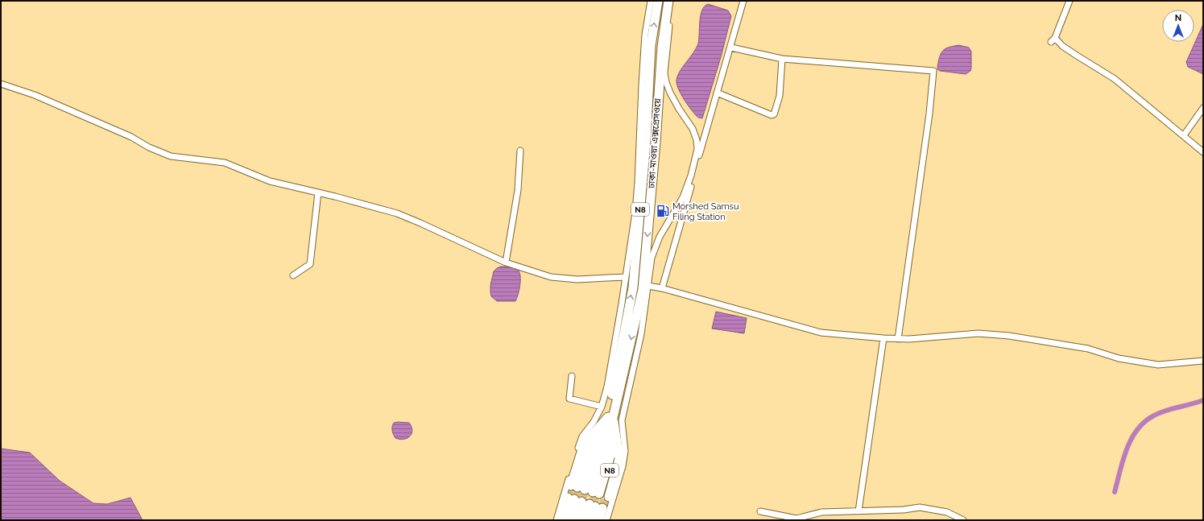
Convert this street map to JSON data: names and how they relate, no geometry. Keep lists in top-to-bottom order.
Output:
{
  "streets": {
    "highway": ["ঢাকা-মাওয়া এক্সপ্রেসওয়ে", "N8"]
  },
  "places": {
    "fuel station": ["Morshed Samsu Filing Station"]
  },
  "north": "top"
}
